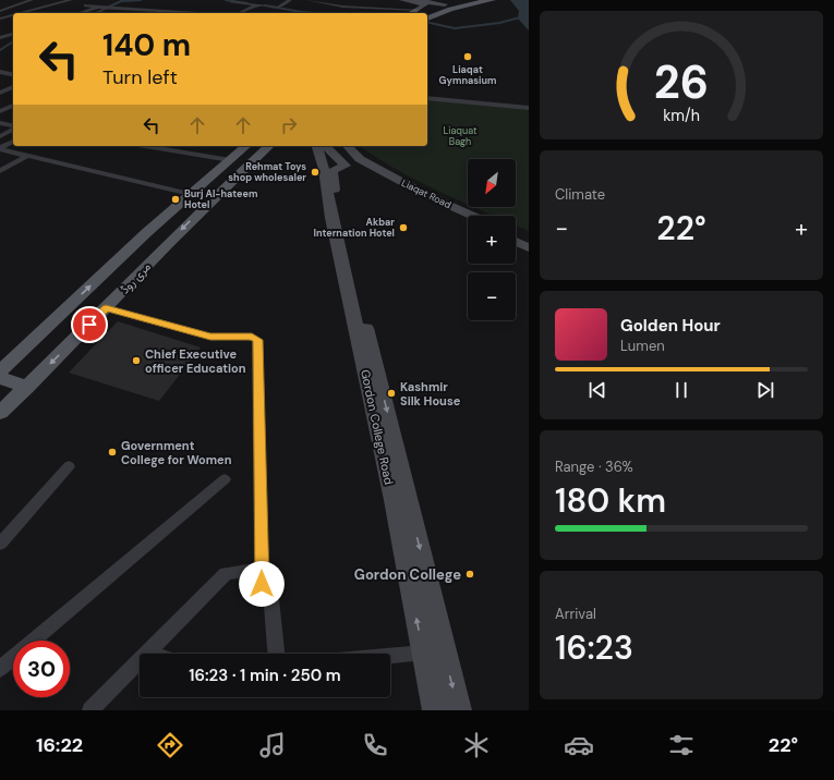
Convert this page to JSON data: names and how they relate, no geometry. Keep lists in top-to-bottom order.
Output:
{
  "streets": {
    "main road": ["مری روڈ"],
    "street": ["Liaqat Road", "Gordon College Road"]
  },
  "crossings": [
    ["Liaqat Road", "Gordon College Road"]
  ],
  "parks": ["Liaquat Bagh"],
  "places": [
    "Liaqat Gymnasium",
    "Rehmat Toys shop wholesaler",
    "Burj Al-hateem Hotel",
    "Akbar Internation Hotel",
    "Chief Executive officer Education",
    "Kashmir Silk House",
    "Government College for Women",
    "Gordon College"
  ],
  "north": "bottom left",
  "page": {
    "turn": ["140 m", "Turn left"],
    "tile": [
      "Climate",
      ["Range · 36%", "180 km"],
      ["Arrival", "16:23"]
    ],
    "map_buttons": ["+", "−"],
    "heat": ["−", "22°", "+"],
    "song": ["Golden Hour", "Lumen"],
    "limit": "30",
    "trip": "16:23 · 1 min · 250 m",
    "tabs": ["16:22", "22°"],
    "gauge": ["26", "km/h"]
  }
}
